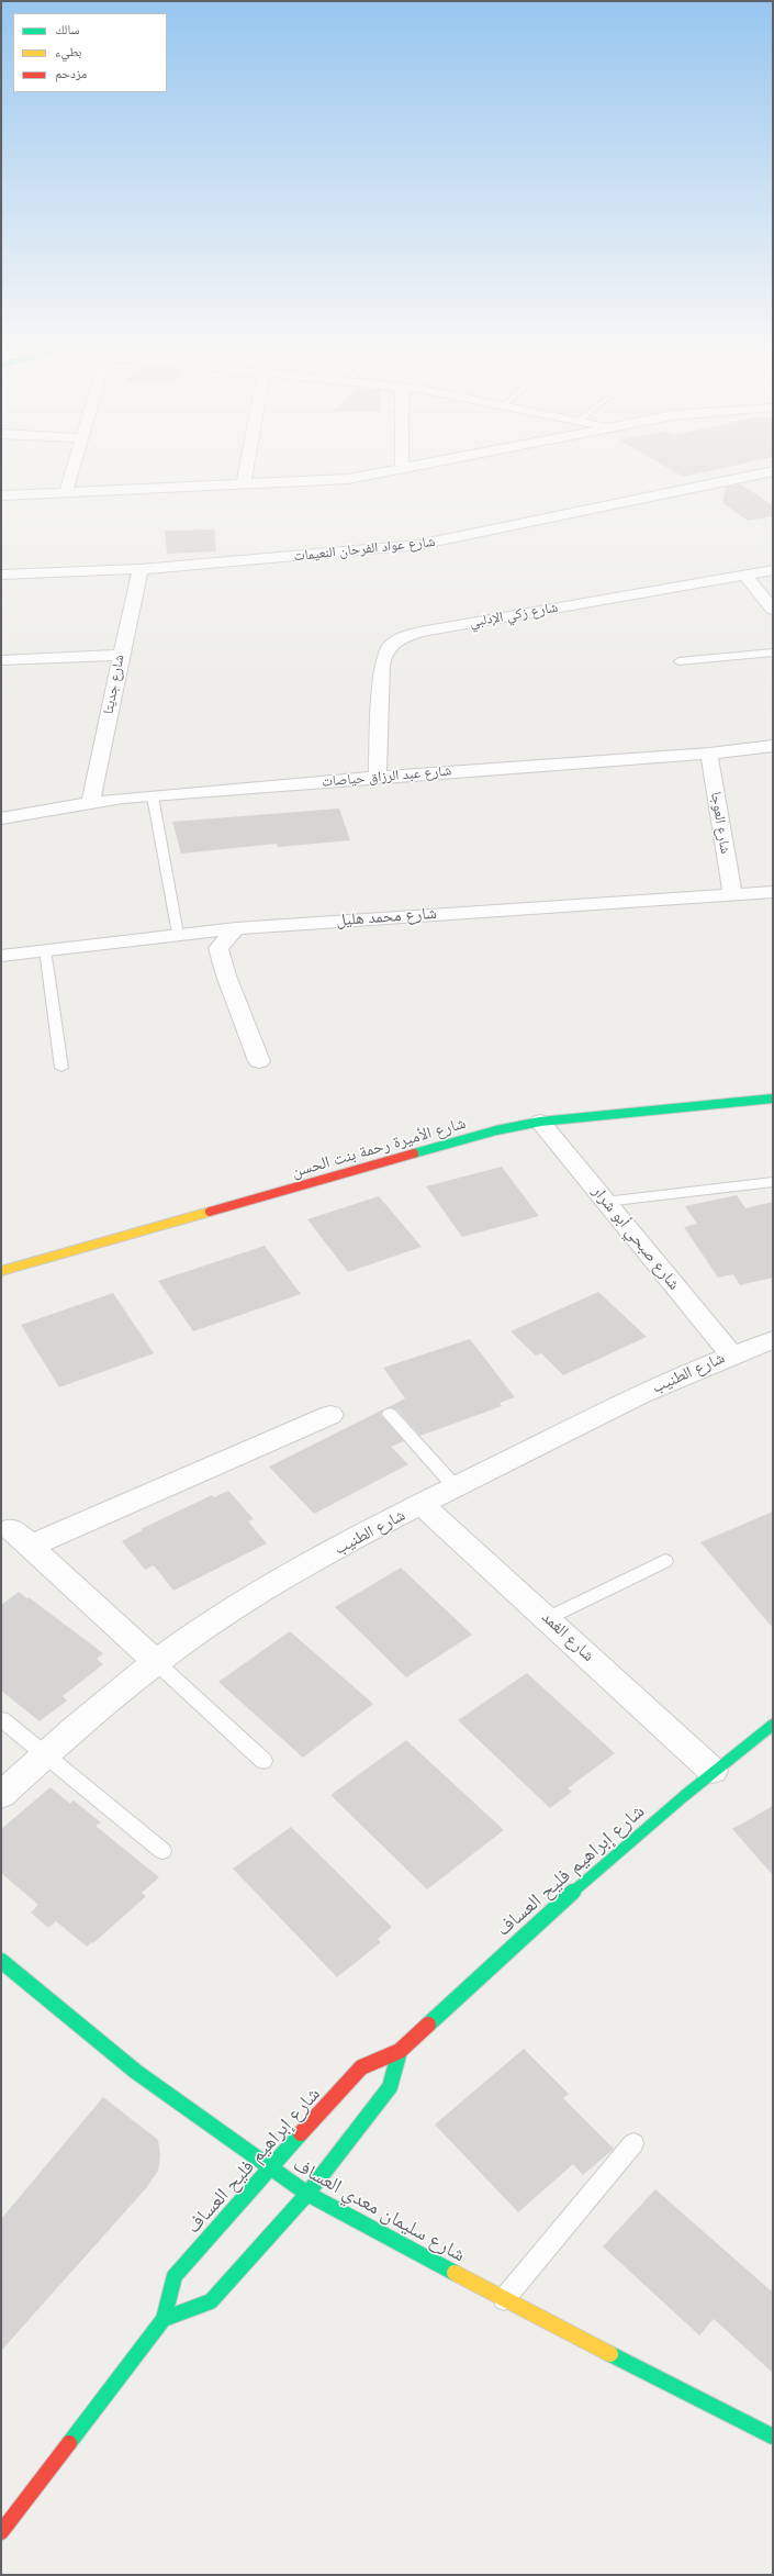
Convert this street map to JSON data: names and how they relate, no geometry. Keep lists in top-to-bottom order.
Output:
{
  "streets": {
    "street": [
      "شارع عواد الفرحان النعيمات",
      "شارع زكي الإدلبي",
      "شارع جديتا",
      "شارع عبد الرزاق حياصات",
      "شارع العوجا",
      "شارع محمد هليل",
      "شارع الأميرة رحمة بنت الحسن",
      "شارع صبحي أبو شرار",
      "شارع الطنيب",
      "شارع الغمد",
      "شارع إبراهيم فليح العساف",
      "شارع سليمان معدي العساف"
    ]
  },
  "crossings": [
    ["شارع عواد الفرحان النعيمات", "شارع جديتا"],
    ["شارع زكي الإدلبي", "شارع عبد الرزاق حياصات"],
    ["شارع جديتا", "شارع عبد الرزاق حياصات"],
    ["شارع عبد الرزاق حياصات", "شارع العوجا"],
    ["شارع العوجا", "شارع محمد هليل"],
    ["شارع الأميرة رحمة بنت الحسن", "شارع صبحي أبو شرار"],
    ["شارع صبحي أبو شرار", "شارع الطنيب"],
    ["شارع الطنيب", "شارع الغمد"],
    ["شارع الغمد", "شارع إبراهيم فليح العساف"],
    ["شارع إبراهيم فليح العساف", "شارع سليمان معدي العساف"]
  ],
  "legend": ["سالك", "بطيء", "مزدحم"]
}
